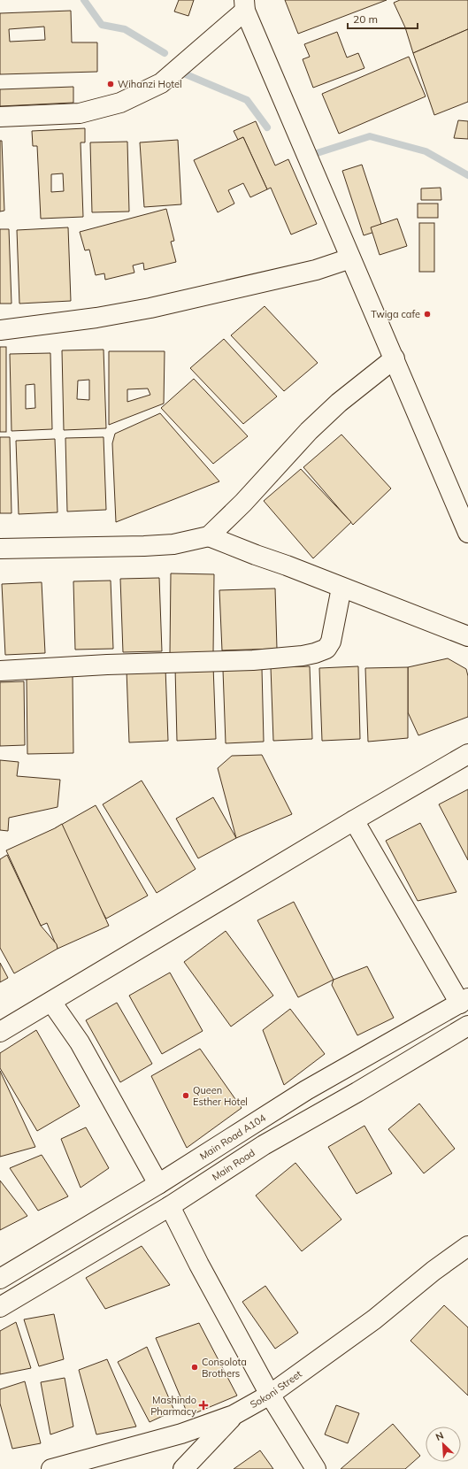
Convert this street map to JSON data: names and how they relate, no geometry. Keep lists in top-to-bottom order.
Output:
{
  "streets": {
    "main road": ["Main Road A104", "Main Road", "Sokoni Street"]
  },
  "places": {
    "other": [
      "Wihanzi Hotel",
      "Twiga cafe",
      "Queen Esther Hotel",
      "Consolota Brothers"
    ],
    "health": ["Mashindo Pharmacy"]
  },
  "scale_bar": "20 m",
  "north": "top left"
}
